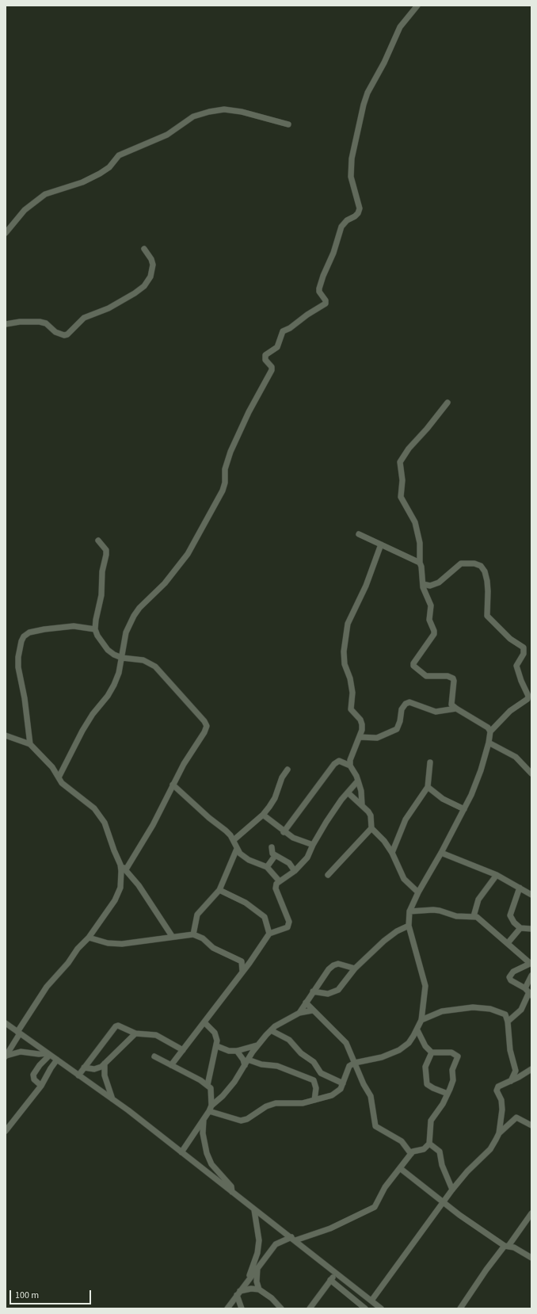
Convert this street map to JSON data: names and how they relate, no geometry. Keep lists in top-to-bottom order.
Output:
{
  "scale_bar": "100 m"
}
